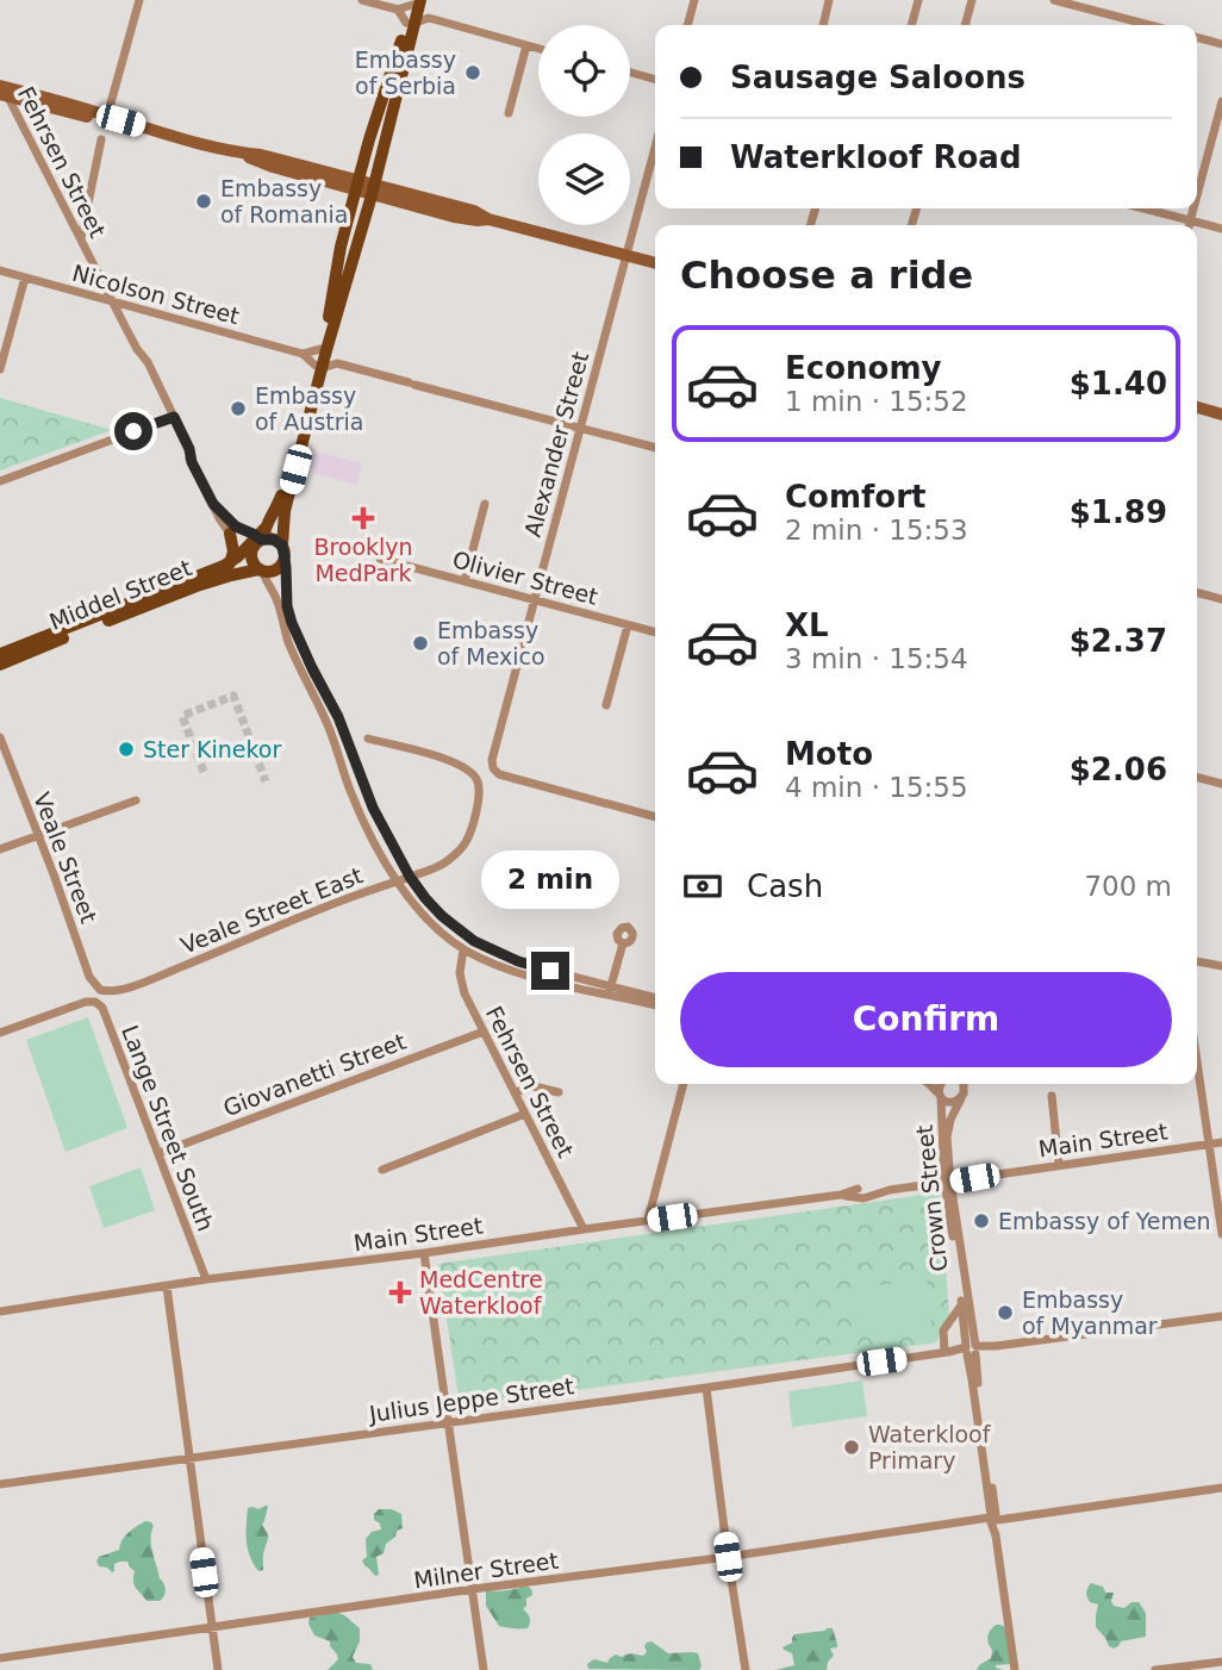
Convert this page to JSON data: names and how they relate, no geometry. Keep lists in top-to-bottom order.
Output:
{
  "streets": {
    "main road": ["Middel Street"],
    "street": [
      "Fehrsen Street",
      "Nicolson Street",
      "Alexander Street",
      "Olivier Street",
      "Veale Street",
      "Veale Street East",
      "Giovanetti Street",
      "Lange Street South",
      "Main Street",
      "Crown Street",
      "Julius Jeppe Street",
      "Milner Street"
    ]
  },
  "crossings": [
    ["Fehrsen Street", "Nicolson Street"],
    ["Fehrsen Street", "Middel Street"],
    ["Fehrsen Street", "Giovanetti Street"],
    ["Fehrsen Street", "Main Street"],
    ["Alexander Street", "Olivier Street"],
    ["Veale Street", "Veale Street East"],
    ["Giovanetti Street", "Lange Street South"],
    ["Lange Street South", "Main Street"],
    ["Main Street", "Crown Street"],
    ["Crown Street", "Julius Jeppe Street"],
    ["Crown Street", "Milner Street"]
  ],
  "places": {
    "other": [
      "Embassy of Serbia",
      "Embassy of Romania",
      "Embassy of Austria",
      "Embassy of Mexico",
      "Ster Kinekor",
      "Embassy of Yemen",
      "Embassy of Myanmar",
      "Waterkloof Primary"
    ],
    "health": ["Brooklyn MedPark", "MedCentre Waterkloof"]
  },
  "page": {
    "banner": ["Sausage Saloons", "Waterkloof Road"],
    "heading": "Choose a ride",
    "list": [
      {
        "name": "Economy",
        "note": "1 min · 15:52",
        "value": "$1.40"
      },
      {
        "name": "Comfort",
        "note": "2 min · 15:53",
        "value": "$1.89"
      },
      {
        "name": "XL",
        "note": "3 min · 15:54",
        "value": "$2.37"
      },
      {
        "name": "Moto",
        "note": "4 min · 15:55",
        "value": "$2.06"
      }
    ],
    "pay": ["Cash", "700 m"],
    "bubble": "2 min",
    "buttons": "Confirm"
  }
}
